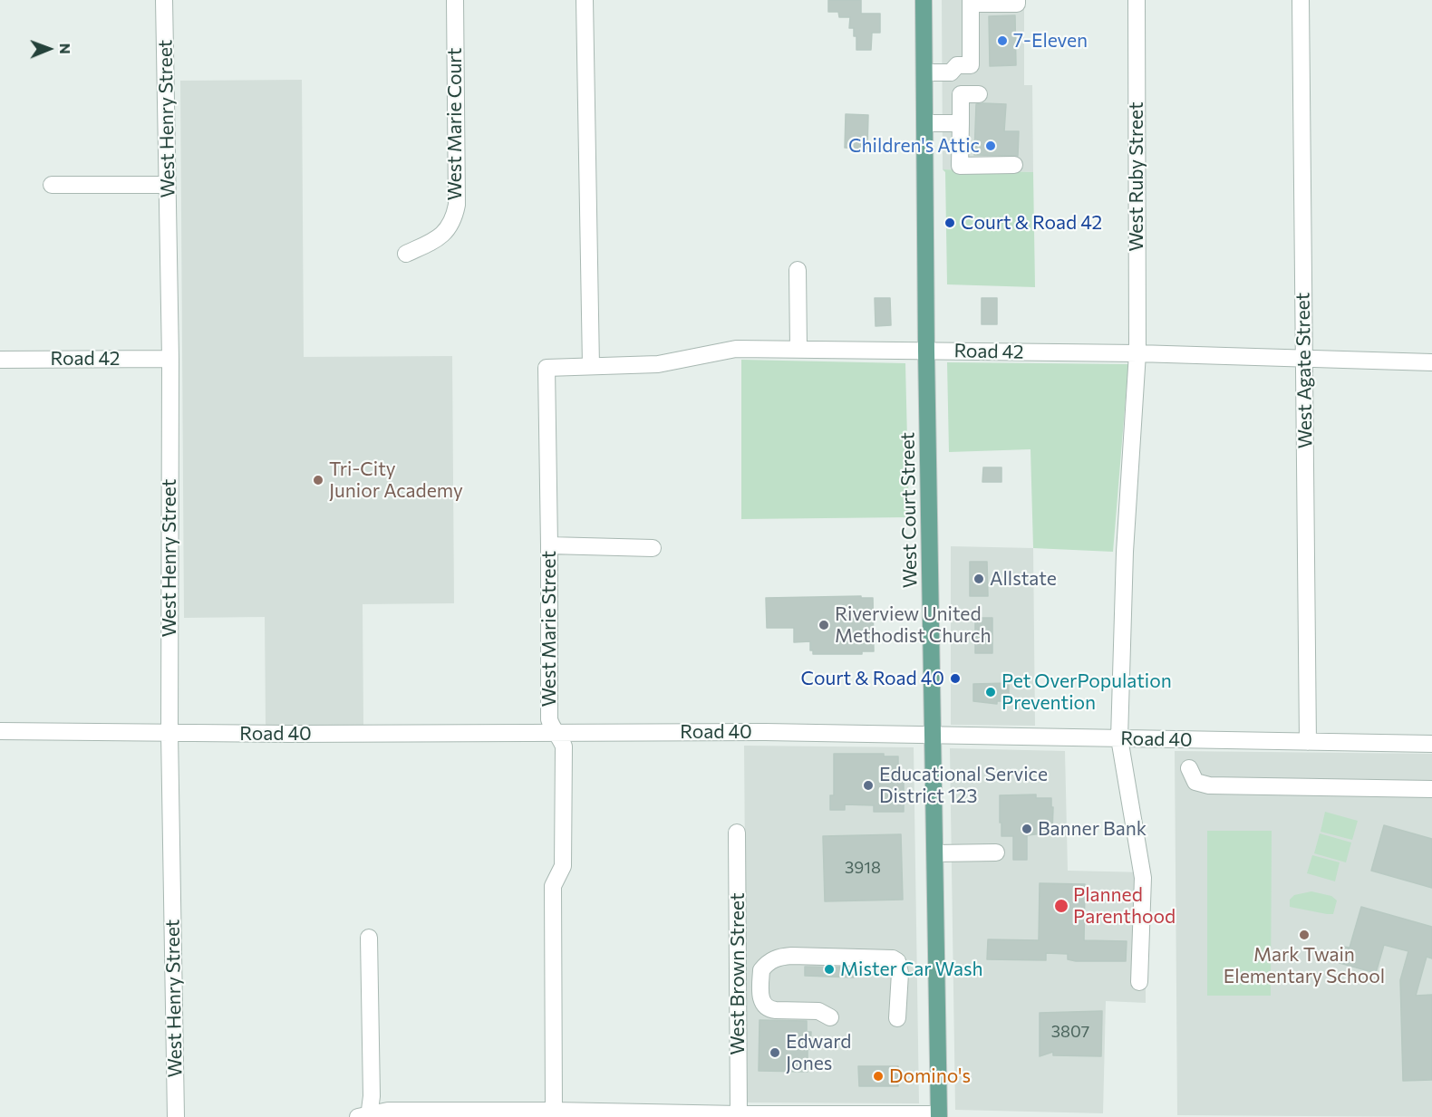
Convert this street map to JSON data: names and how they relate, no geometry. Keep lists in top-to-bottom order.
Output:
{
  "streets": {
    "main road": ["West Court Street"],
    "street": [
      "West Henry Street",
      "West Marie Court",
      "West Ruby Street",
      "Road 42",
      "West Agate Street",
      "West Marie Street",
      "Road 40",
      "West Brown Street"
    ]
  },
  "crossings": [
    ["West Henry Street", "Road 42"],
    ["West Henry Street", "Road 40"],
    ["West Ruby Street", "Road 42"],
    ["West Ruby Street", "Road 40"],
    ["Road 42", "West Agate Street"],
    ["Road 42", "West Court Street"],
    ["Road 42", "West Marie Street"],
    ["West Agate Street", "Road 40"],
    ["West Court Street", "Road 40"],
    ["West Marie Street", "Road 40"]
  ],
  "places": [
    "7-Eleven",
    "Children's Attic",
    "Court & Road 42",
    "Tri-City Junior Academy",
    "Allstate",
    "Riverview United Methodist Church",
    "Court & Road 40",
    "Pet OverPopulation Prevention",
    "Educational Service District 123",
    "Banner Bank",
    "Planned Parenthood",
    "Mark Twain Elementary School",
    "Mister Car Wash",
    "Edward Jones",
    "Domino's"
  ],
  "house_numbers": ["3918", "3807"],
  "north": "right"
}
